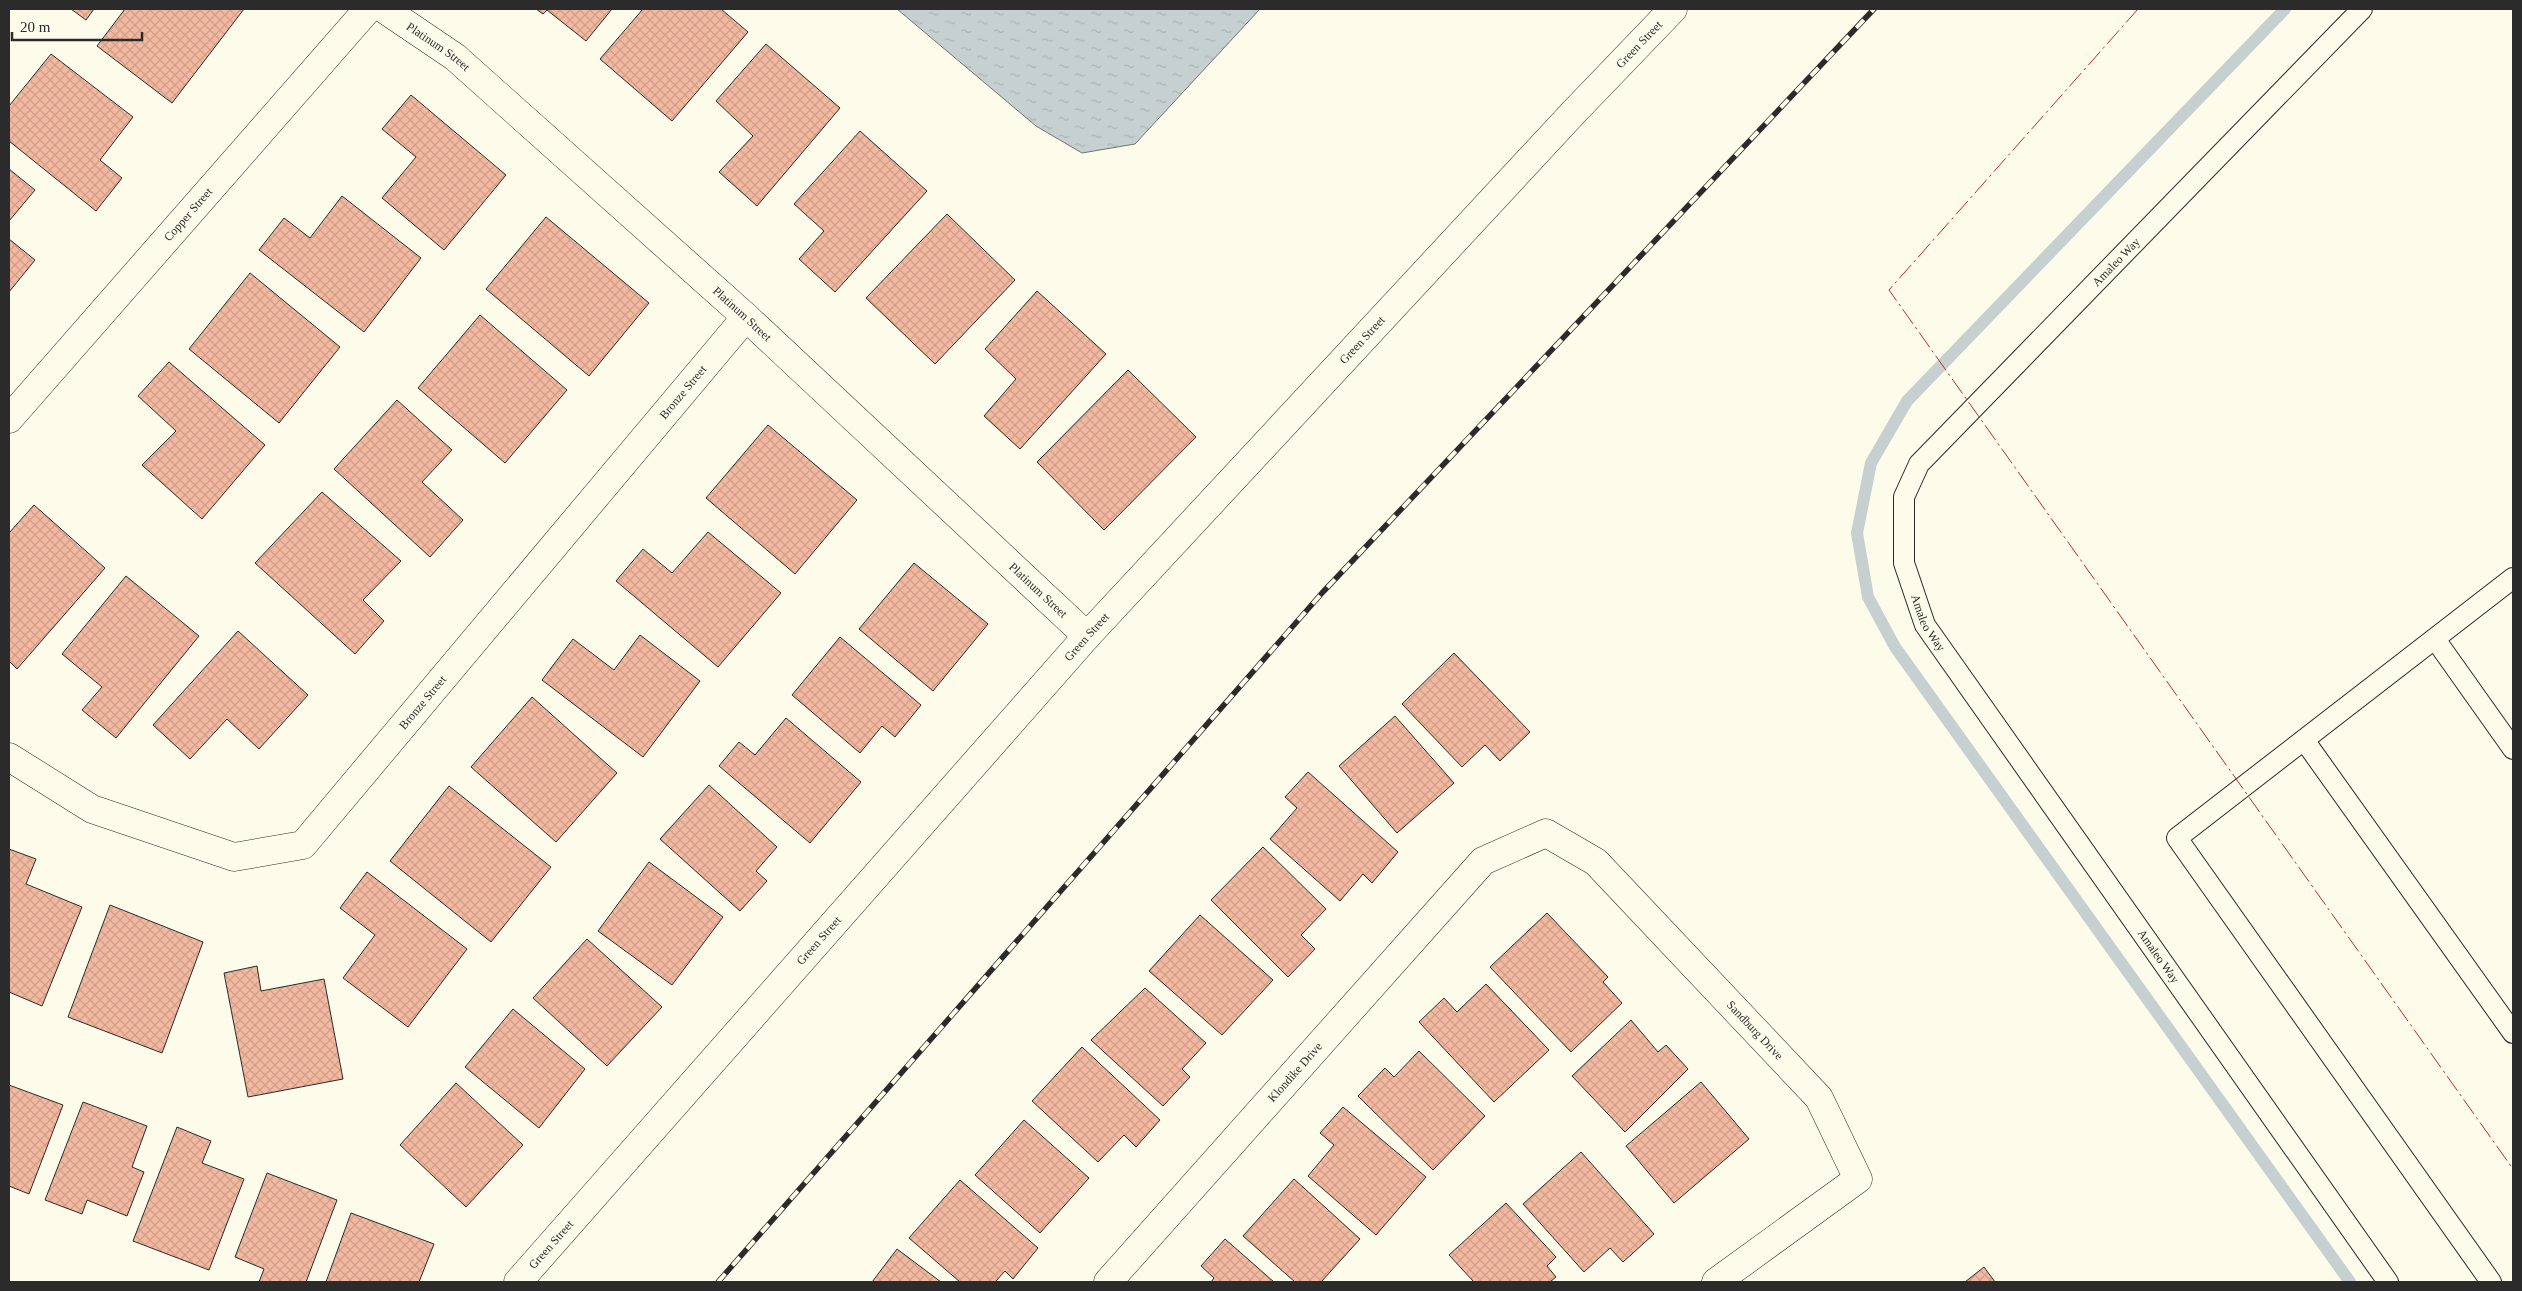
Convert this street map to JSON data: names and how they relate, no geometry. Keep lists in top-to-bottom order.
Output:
{
  "streets": {
    "street": [
      "Green Street",
      "Platinum Street",
      "Copper Street",
      "Bronze Street",
      "Sandburg Drive",
      "Klondike Drive"
    ],
    "lane": ["Amaleo Way"]
  },
  "crossings": [
    ["Green Street", "Platinum Street"],
    ["Platinum Street", "Bronze Street"],
    ["Sandburg Drive", "Klondike Drive"]
  ],
  "scale_bar": "20 m"
}
